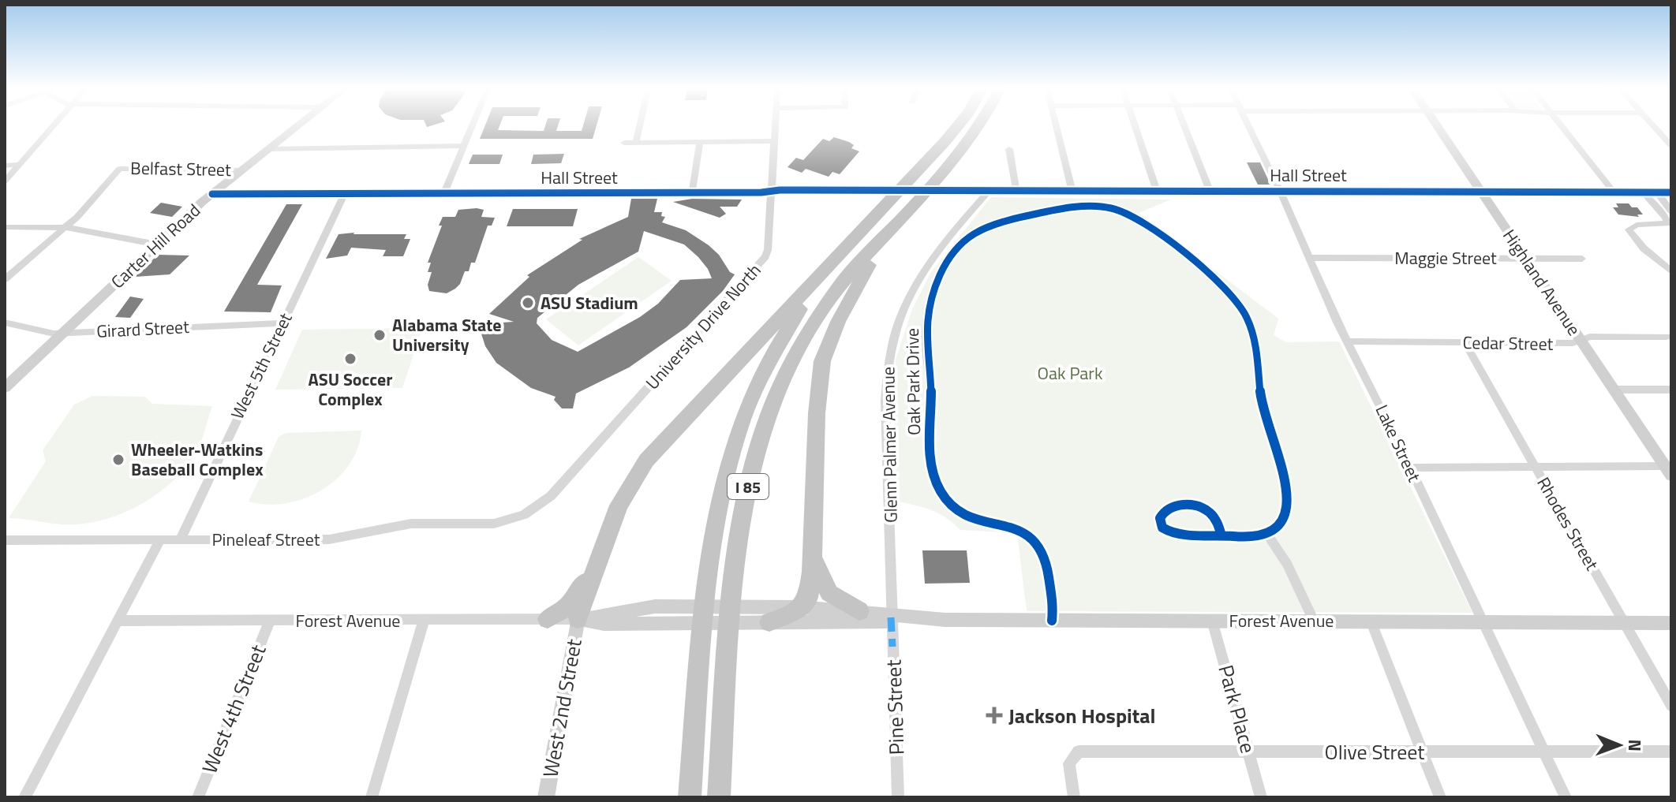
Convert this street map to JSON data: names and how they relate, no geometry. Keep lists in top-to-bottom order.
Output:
{
  "streets": {
    "highway": ["I 85"],
    "street": [
      "Belfast Street",
      "Hall Street",
      "Carter Hill Road",
      "Maggie Street",
      "Highland Avenue",
      "University Drive North",
      "Girard Street",
      "Cedar Street",
      "West 5th Street",
      "Oak Park Drive",
      "Lake Street",
      "Glenn Palmer Avenue",
      "Rhodes Street",
      "Pineleaf Street",
      "Forest Avenue",
      "Pine Street",
      "West 2nd Street",
      "West 4th Street",
      "Park Place",
      "Olive Street"
    ]
  },
  "crossings": [
    ["Belfast Street", "Carter Hill Road"],
    ["Hall Street", "Carter Hill Road"],
    ["Hall Street", "Highland Avenue"],
    ["Hall Street", "University Drive North"],
    ["Hall Street", "West 5th Street"],
    ["Hall Street", "Lake Street"],
    ["Hall Street", "Glenn Palmer Avenue"],
    ["Carter Hill Road", "Girard Street"],
    ["Maggie Street", "Highland Avenue"],
    ["Maggie Street", "Lake Street"],
    ["Highland Avenue", "Cedar Street"],
    ["University Drive North", "Pineleaf Street"],
    ["Girard Street", "West 5th Street"],
    ["Cedar Street", "Lake Street"],
    ["Cedar Street", "Rhodes Street"],
    ["West 5th Street", "Pineleaf Street"],
    ["Oak Park Drive", "Forest Avenue"],
    ["Lake Street", "Forest Avenue"],
    ["Lake Street", "Olive Street"],
    ["Glenn Palmer Avenue", "Forest Avenue"],
    ["Glenn Palmer Avenue", "Pine Street"],
    ["Rhodes Street", "Forest Avenue"],
    ["Forest Avenue", "Pine Street"],
    ["Forest Avenue", "West 2nd Street"],
    ["Forest Avenue", "West 4th Street"],
    ["Forest Avenue", "Park Place"],
    ["Park Place", "Olive Street"]
  ],
  "parks": ["Oak Park"],
  "places": {
    "other": [
      "ASU Stadium",
      "Alabama State University",
      "ASU Soccer Complex",
      "Wheeler-Watkins Baseball Complex"
    ],
    "health": ["Jackson Hospital"]
  },
  "north": "right"
}
